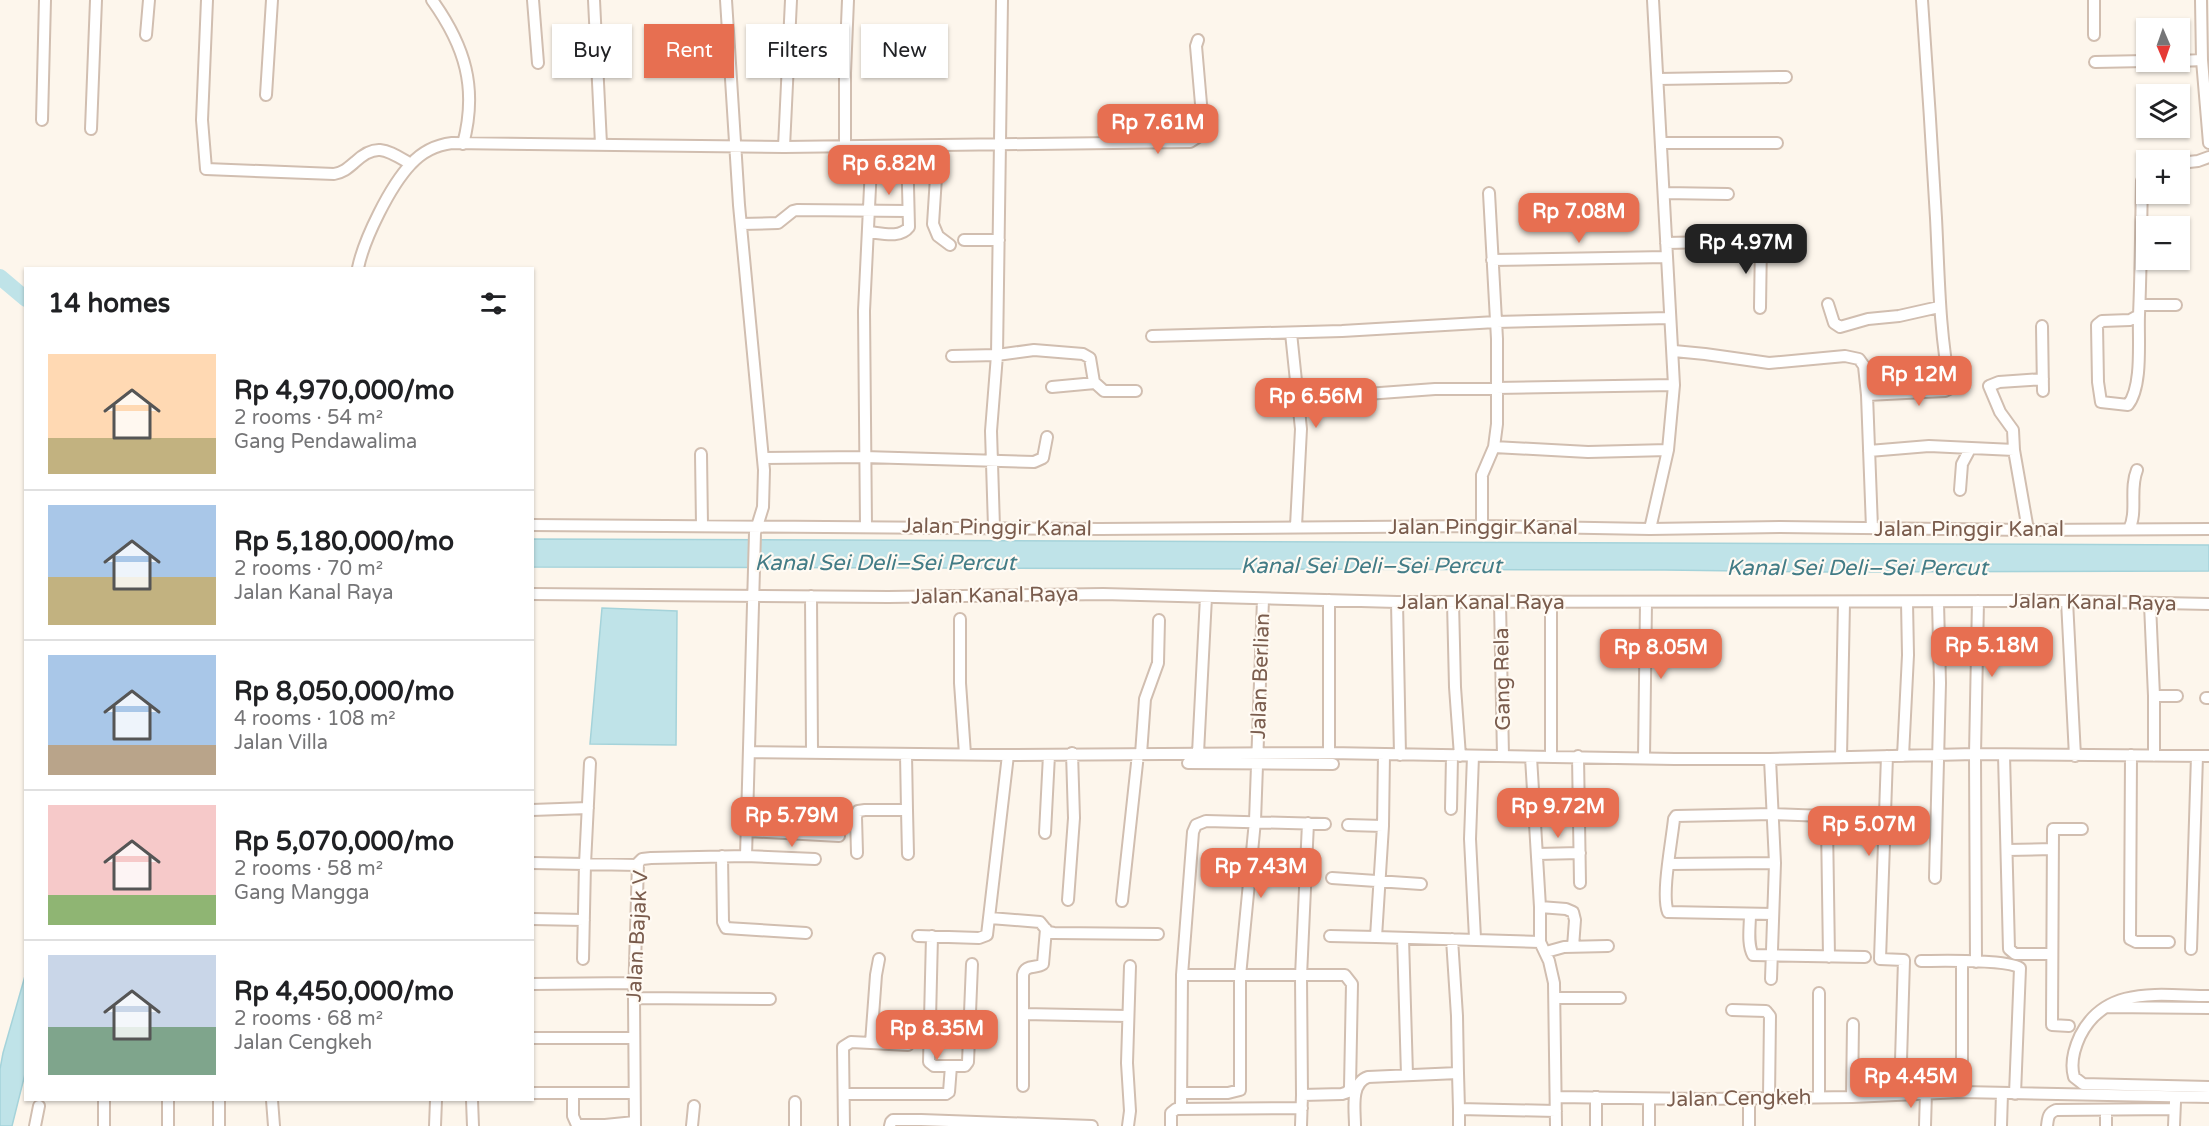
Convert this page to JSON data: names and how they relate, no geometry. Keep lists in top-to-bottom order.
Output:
{
  "streets": {
    "street": [
      "Jalan Pinggir Kanal",
      "Jalan Kanal Raya",
      "Jalan Berlian",
      "Gang Rela",
      "Jalan Bajak V",
      "Jalan Cengkeh"
    ]
  },
  "crossings": [
    ["Jalan Kanal Raya", "Jalan Berlian"],
    ["Jalan Kanal Raya", "Gang Rela"]
  ],
  "water": ["Kanal Sei Deli–Sei Percut"],
  "north": "bottom",
  "page": {
    "map_buttons": ["+", "−"],
    "chip": [
      "Buy",
      "Rent",
      "Filters",
      "New"
    ],
    "price": [
      "Rp 7.61M",
      "Rp 6.82M",
      "Rp 7.08M",
      "Rp 4.97M",
      "Rp 12M",
      "Rp 6.56M",
      "Rp 5.18M",
      "Rp 8.05M",
      "Rp 9.72M",
      "Rp 5.79M",
      "Rp 5.07M",
      "Rp 7.43M",
      "Rp 8.35M",
      "Rp 4.45M"
    ],
    "heading": "14 homes",
    "list": [
      {
        "name": "Rp 4,970,000/mo",
        "note": "2 rooms · 54 m² · Gang Pendawalima"
      },
      {
        "name": "Rp 5,180,000/mo",
        "note": "2 rooms · 70 m² · Jalan Kanal Raya"
      },
      {
        "name": "Rp 8,050,000/mo",
        "note": "4 rooms · 108 m² · Jalan Villa"
      },
      {
        "name": "Rp 5,070,000/mo",
        "note": "2 rooms · 58 m² · Gang Mangga"
      },
      {
        "name": "Rp 4,450,000/mo",
        "note": "2 rooms · 68 m² · Jalan Cengkeh"
      }
    ]
  }
}
